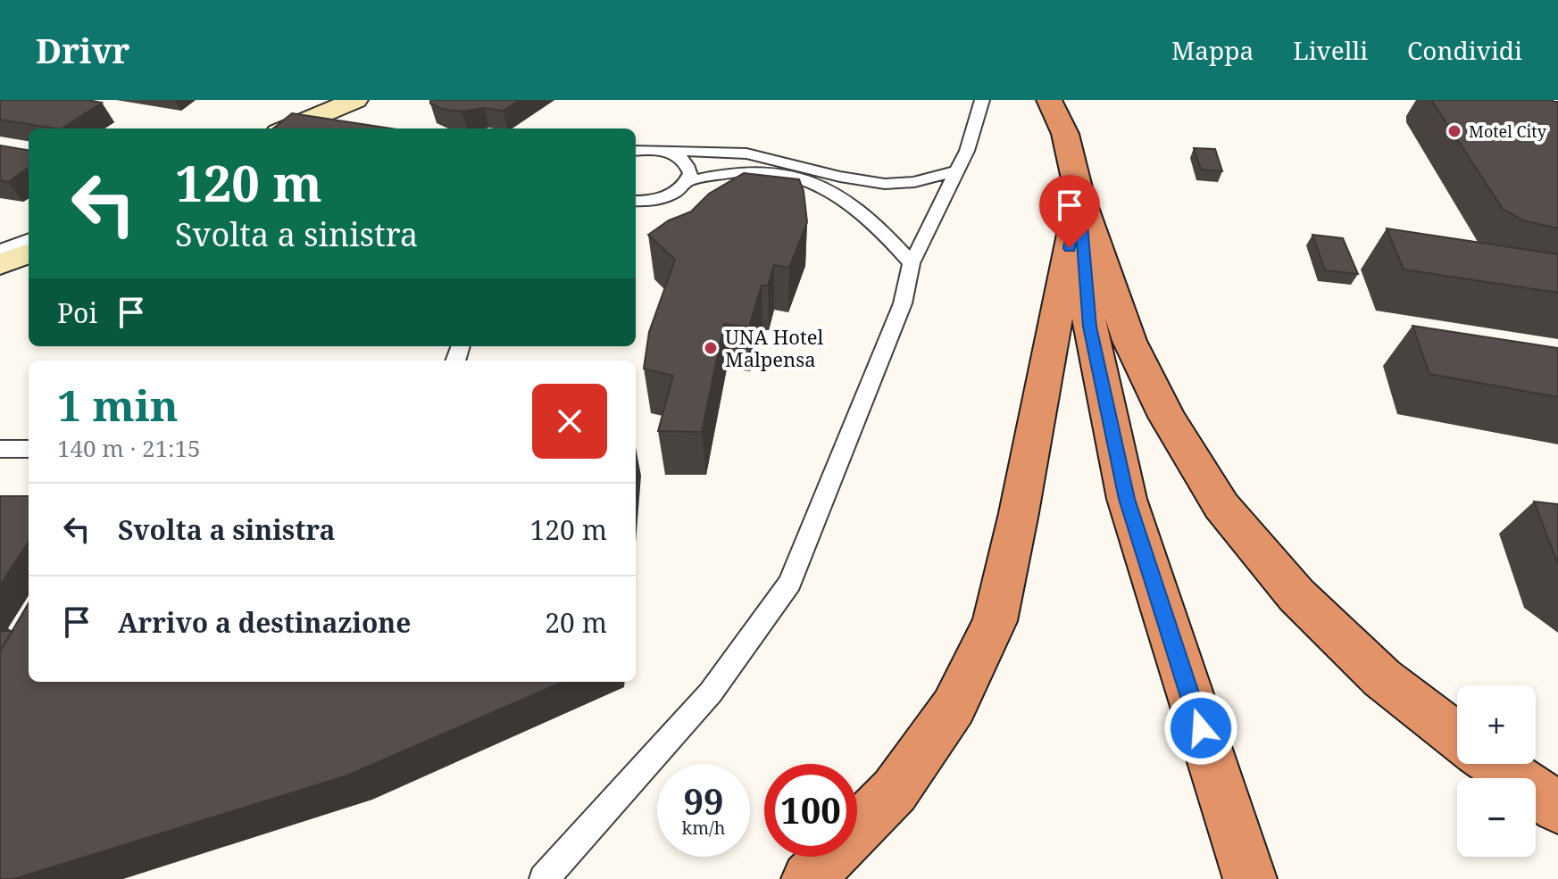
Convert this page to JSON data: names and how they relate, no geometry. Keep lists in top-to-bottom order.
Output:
{
  "places": ["Motel City", "UNA Hotel Malpensa"],
  "page": {
    "header": "Drivr",
    "nav": ["Mappa", "Livelli", "Condividi"],
    "turn": ["120 m", "Svolta a sinistra"],
    "then": "Poi",
    "heading": ["1 min", "140 m · 21:15"],
    "list": [
      {
        "name": "Svolta a sinistra",
        "value": "120 m"
      },
      {
        "name": "Arrivo a destinazione",
        "value": "20 m"
      }
    ],
    "map_buttons": ["+", "−"],
    "speed": "99 km/h",
    "limit": "100"
  }
}
